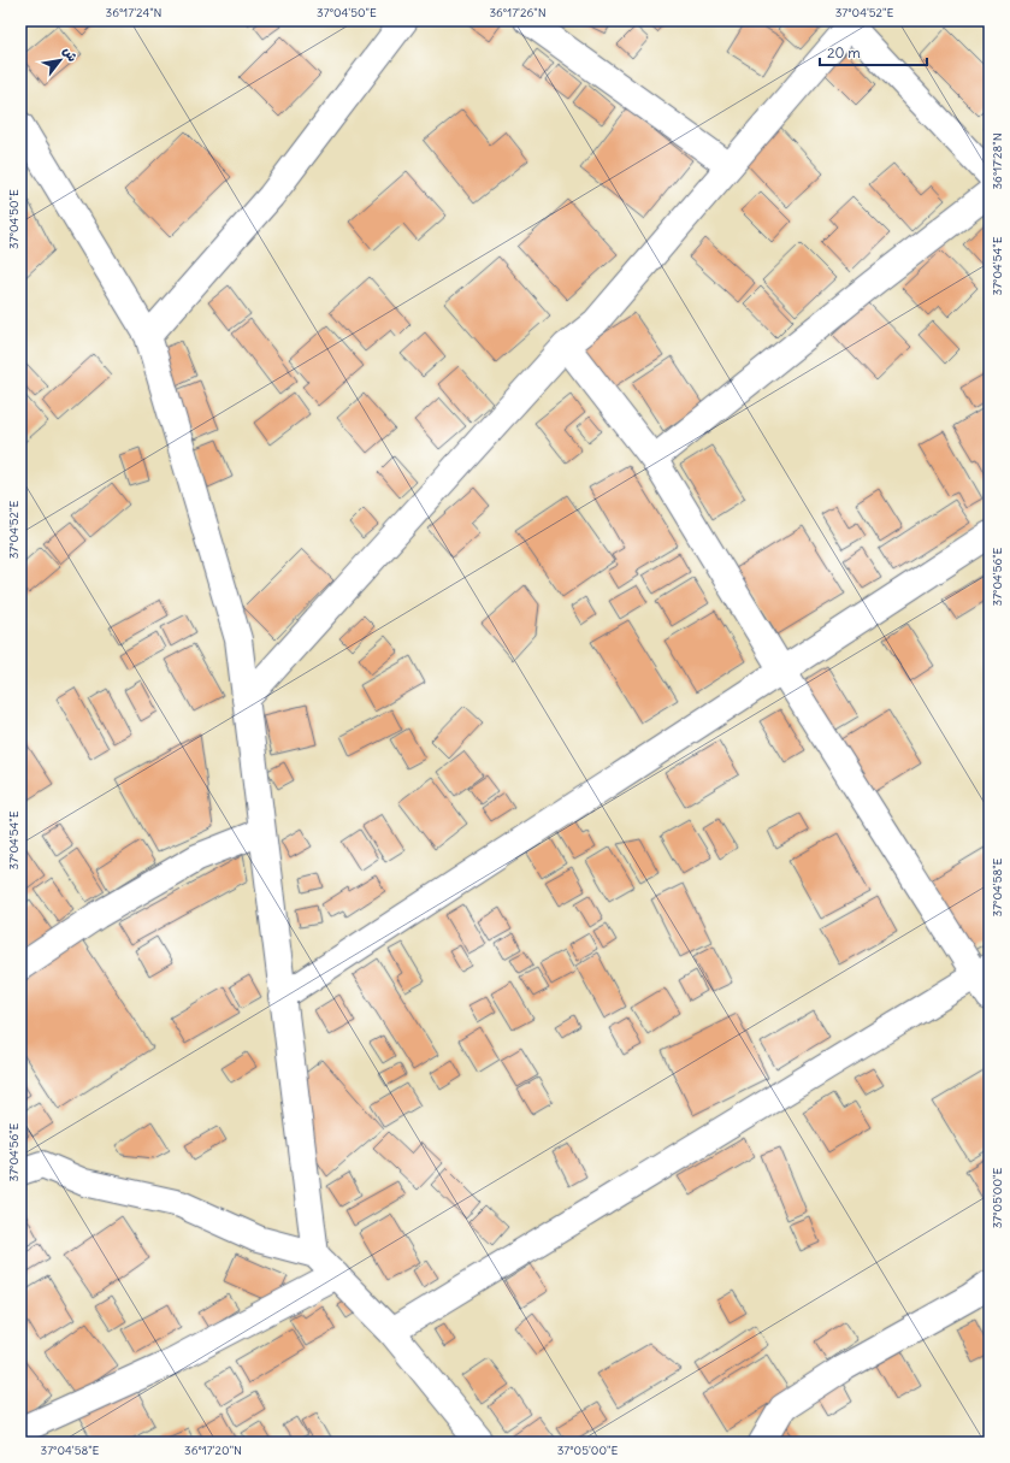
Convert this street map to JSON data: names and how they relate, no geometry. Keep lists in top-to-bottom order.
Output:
{
  "scale_bar": "20 m",
  "north": "top right",
  "coordinates": [
    "36°17'24\"N",
    "37°04'50\"E",
    "36°17'26\"N",
    "37°04'52\"E",
    "36°17'28\"N",
    "37°04'54\"E",
    "37°04'56\"E",
    "37°04'58\"E",
    "37°05'00\"E",
    "36°17'20\"N"
  ]
}
